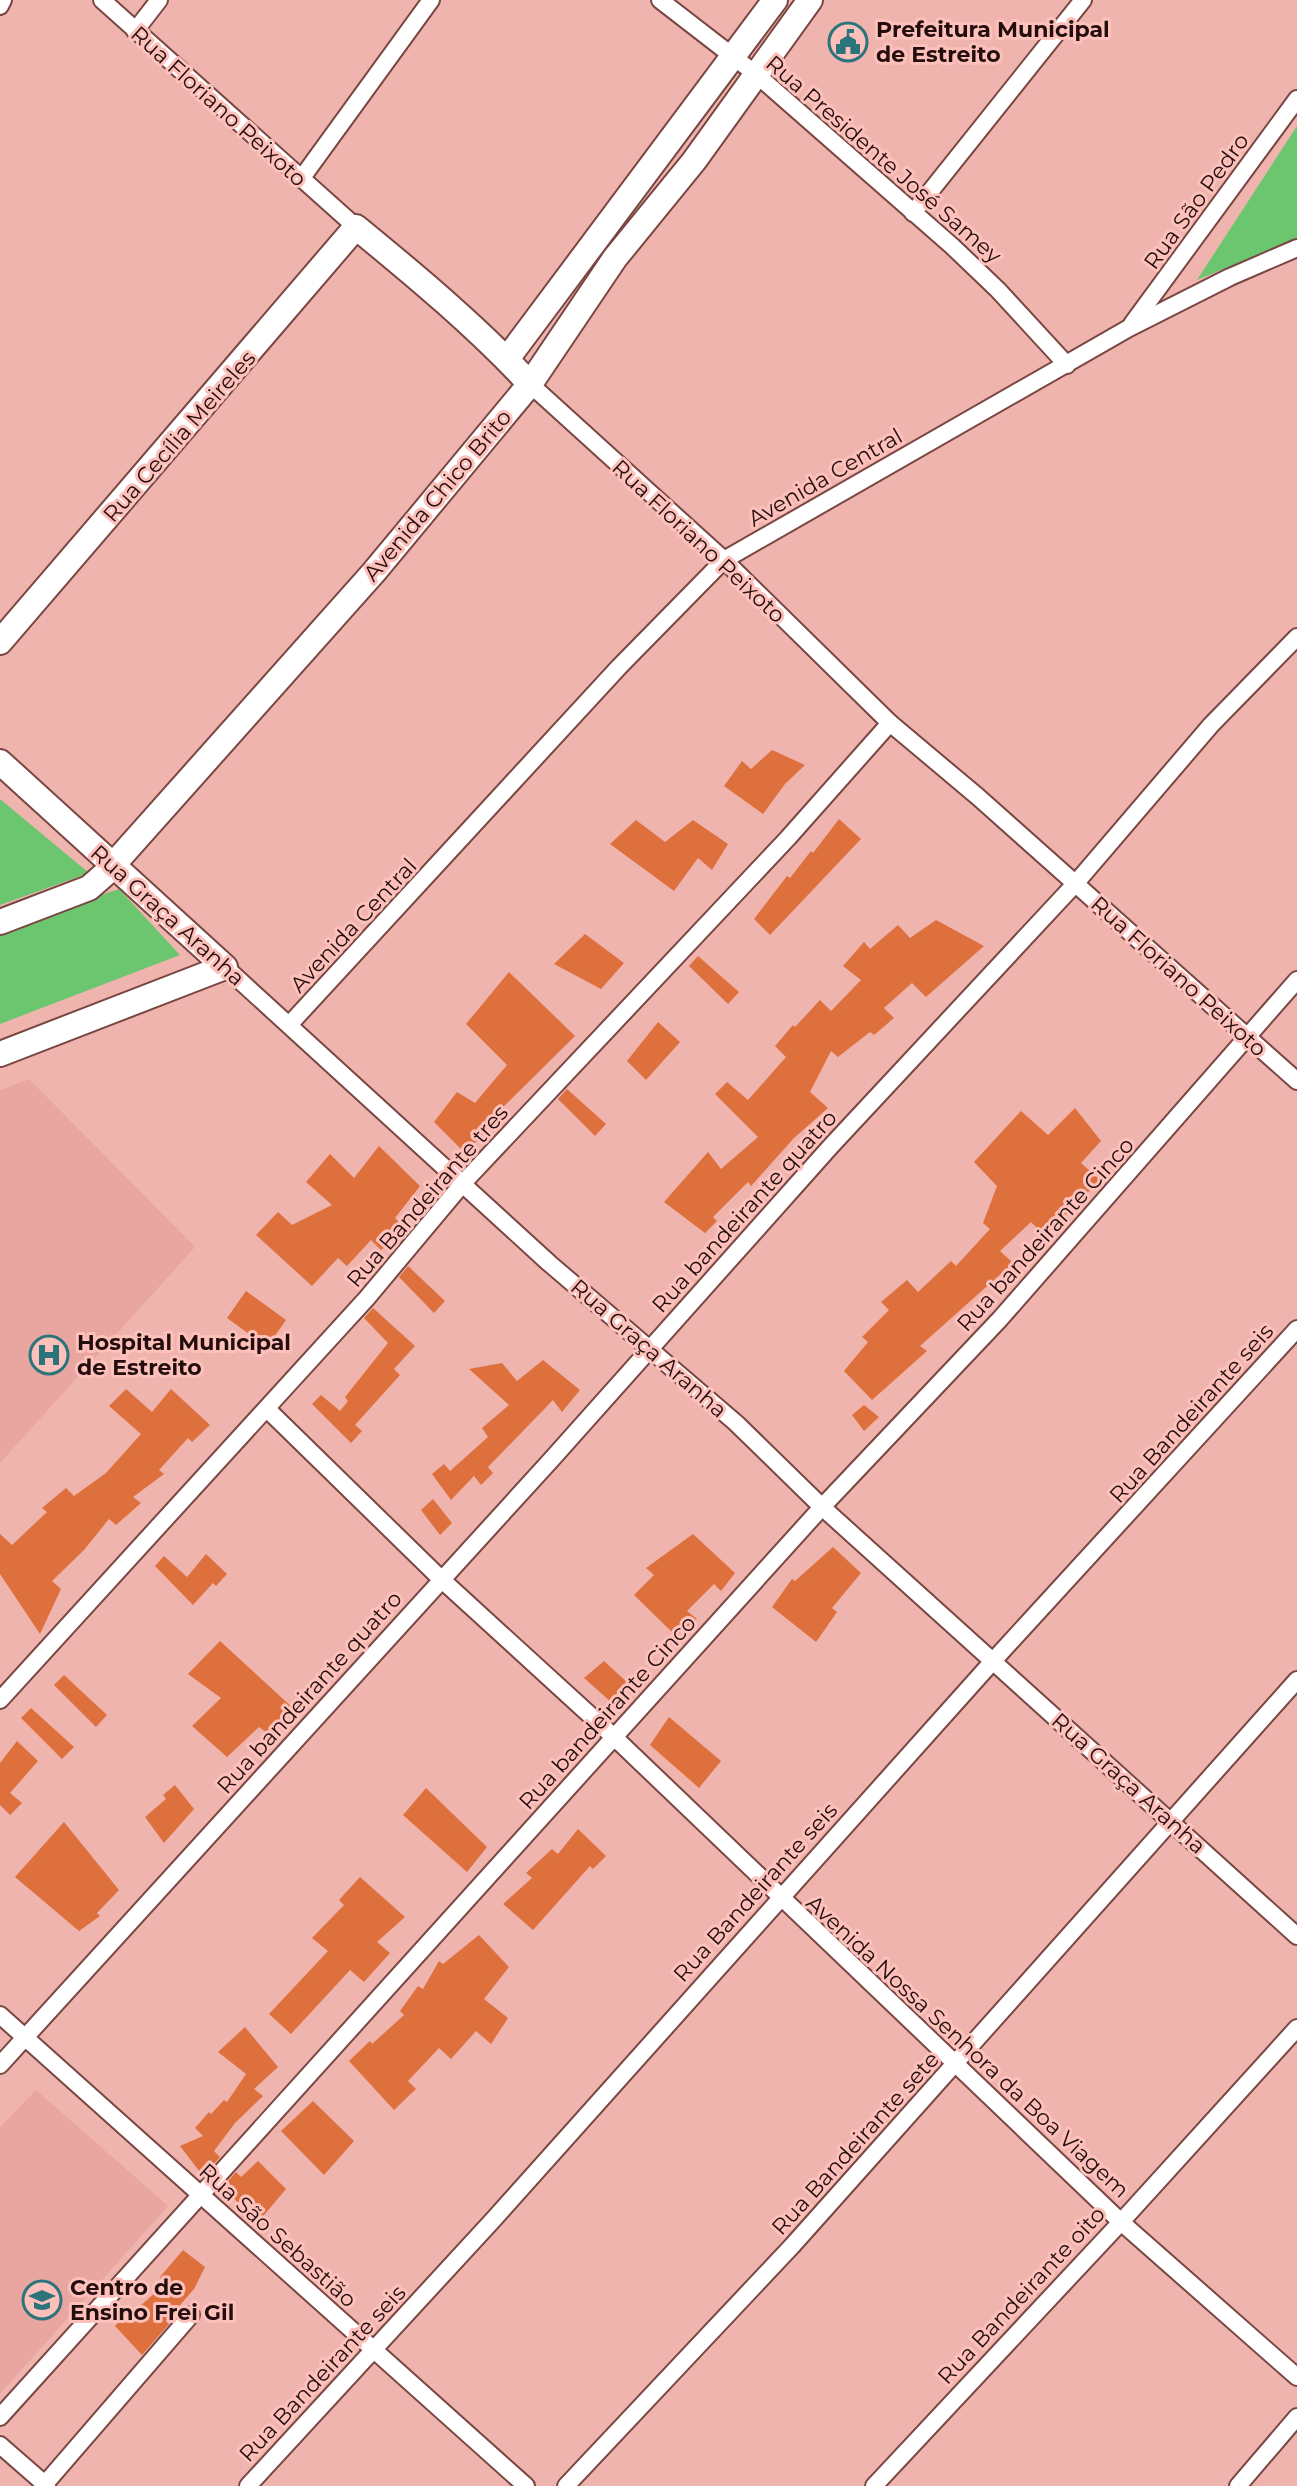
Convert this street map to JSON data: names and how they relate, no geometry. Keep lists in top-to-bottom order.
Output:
{
  "streets": {
    "main road": [
      "Rua Floriano Peixoto",
      "Rua Cecília Meireles",
      "Avenida Chico Brito",
      "Rua Graça Aranha"
    ],
    "street": [
      "Rua Presidente José Samey",
      "Rua São Pedro",
      "Avenida Central",
      "Rua Bandeirante tres",
      "Rua bandeirante quatro",
      "Rua bandeirante Cinco",
      "Rua Bandeirante seis",
      "Avenida Nossa Senhora da Boa Viagem",
      "Rua Bandeirante sete",
      "Rua São Sebastião",
      "Rua Bandeirante oito"
    ]
  },
  "crossings": [
    ["Rua Floriano Peixoto", "Rua Cecília Meireles"],
    ["Rua Floriano Peixoto", "Avenida Central"],
    ["Rua Floriano Peixoto", "Avenida Chico Brito"],
    ["Rua Floriano Peixoto", "Rua Bandeirante tres"],
    ["Rua Floriano Peixoto", "Rua bandeirante quatro"],
    ["Rua Floriano Peixoto", "Rua bandeirante Cinco"],
    ["Rua Presidente José Samey", "Avenida Central"],
    ["Rua Presidente José Samey", "Avenida Chico Brito"],
    ["Rua São Pedro", "Avenida Central"],
    ["Avenida Central", "Rua Graça Aranha"],
    ["Avenida Chico Brito", "Rua Graça Aranha"],
    ["Rua Graça Aranha", "Rua Bandeirante tres"],
    ["Rua Graça Aranha", "Rua bandeirante quatro"],
    ["Rua Graça Aranha", "Rua bandeirante Cinco"],
    ["Rua Graça Aranha", "Rua Bandeirante seis"],
    ["Rua Graça Aranha", "Rua Bandeirante sete"],
    ["Rua Bandeirante tres", "Avenida Nossa Senhora da Boa Viagem"],
    ["Rua bandeirante quatro", "Avenida Nossa Senhora da Boa Viagem"],
    ["Rua bandeirante quatro", "Rua São Sebastião"],
    ["Rua bandeirante Cinco", "Avenida Nossa Senhora da Boa Viagem"],
    ["Rua bandeirante Cinco", "Rua São Sebastião"],
    ["Rua Bandeirante seis", "Avenida Nossa Senhora da Boa Viagem"],
    ["Rua Bandeirante seis", "Rua São Sebastião"],
    ["Avenida Nossa Senhora da Boa Viagem", "Rua Bandeirante sete"],
    ["Avenida Nossa Senhora da Boa Viagem", "Rua Bandeirante oito"]
  ],
  "places": {
    "public building": ["Prefeitura Municipal de Estreito"],
    "hospital": ["Hospital Municipal de Estreito"],
    "school or university": ["Centro de Ensino Frei Gil"]
  }
}
